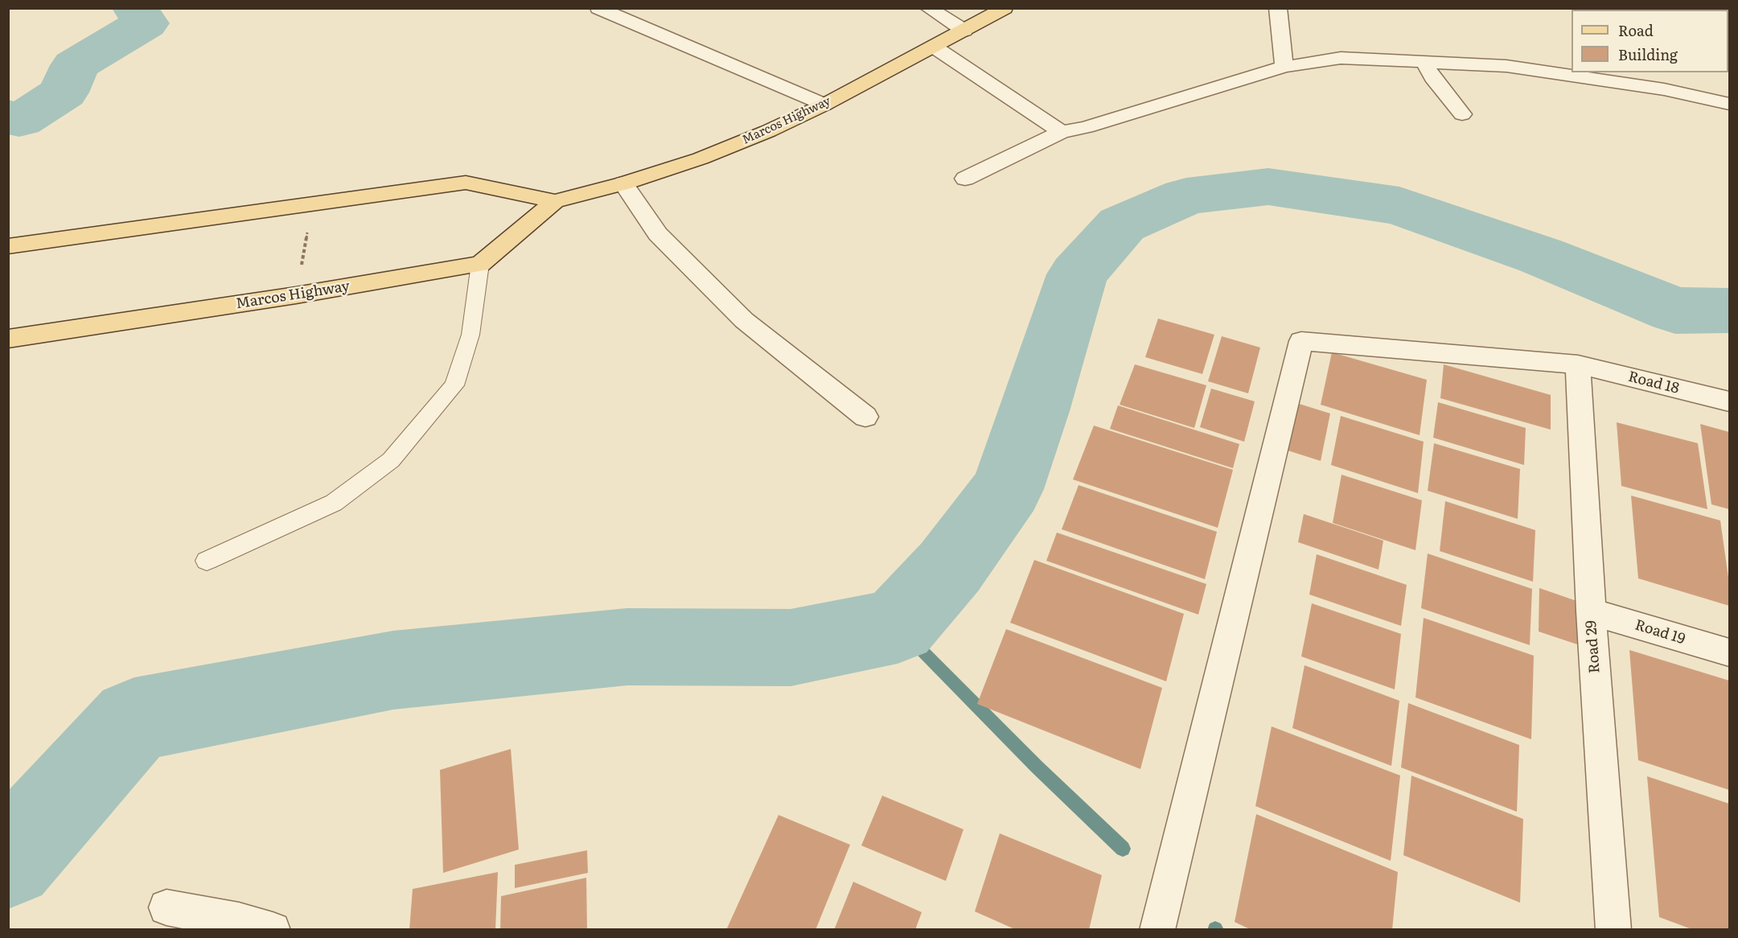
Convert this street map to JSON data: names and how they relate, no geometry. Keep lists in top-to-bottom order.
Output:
{
  "streets": {
    "main road": ["Marcos Highway"],
    "street": ["Road 18", "Road 19", "Road 29"]
  },
  "crossings": [
    ["Road 18", "Road 29"],
    ["Road 19", "Road 29"]
  ],
  "legend": ["Road", "Building"]
}
